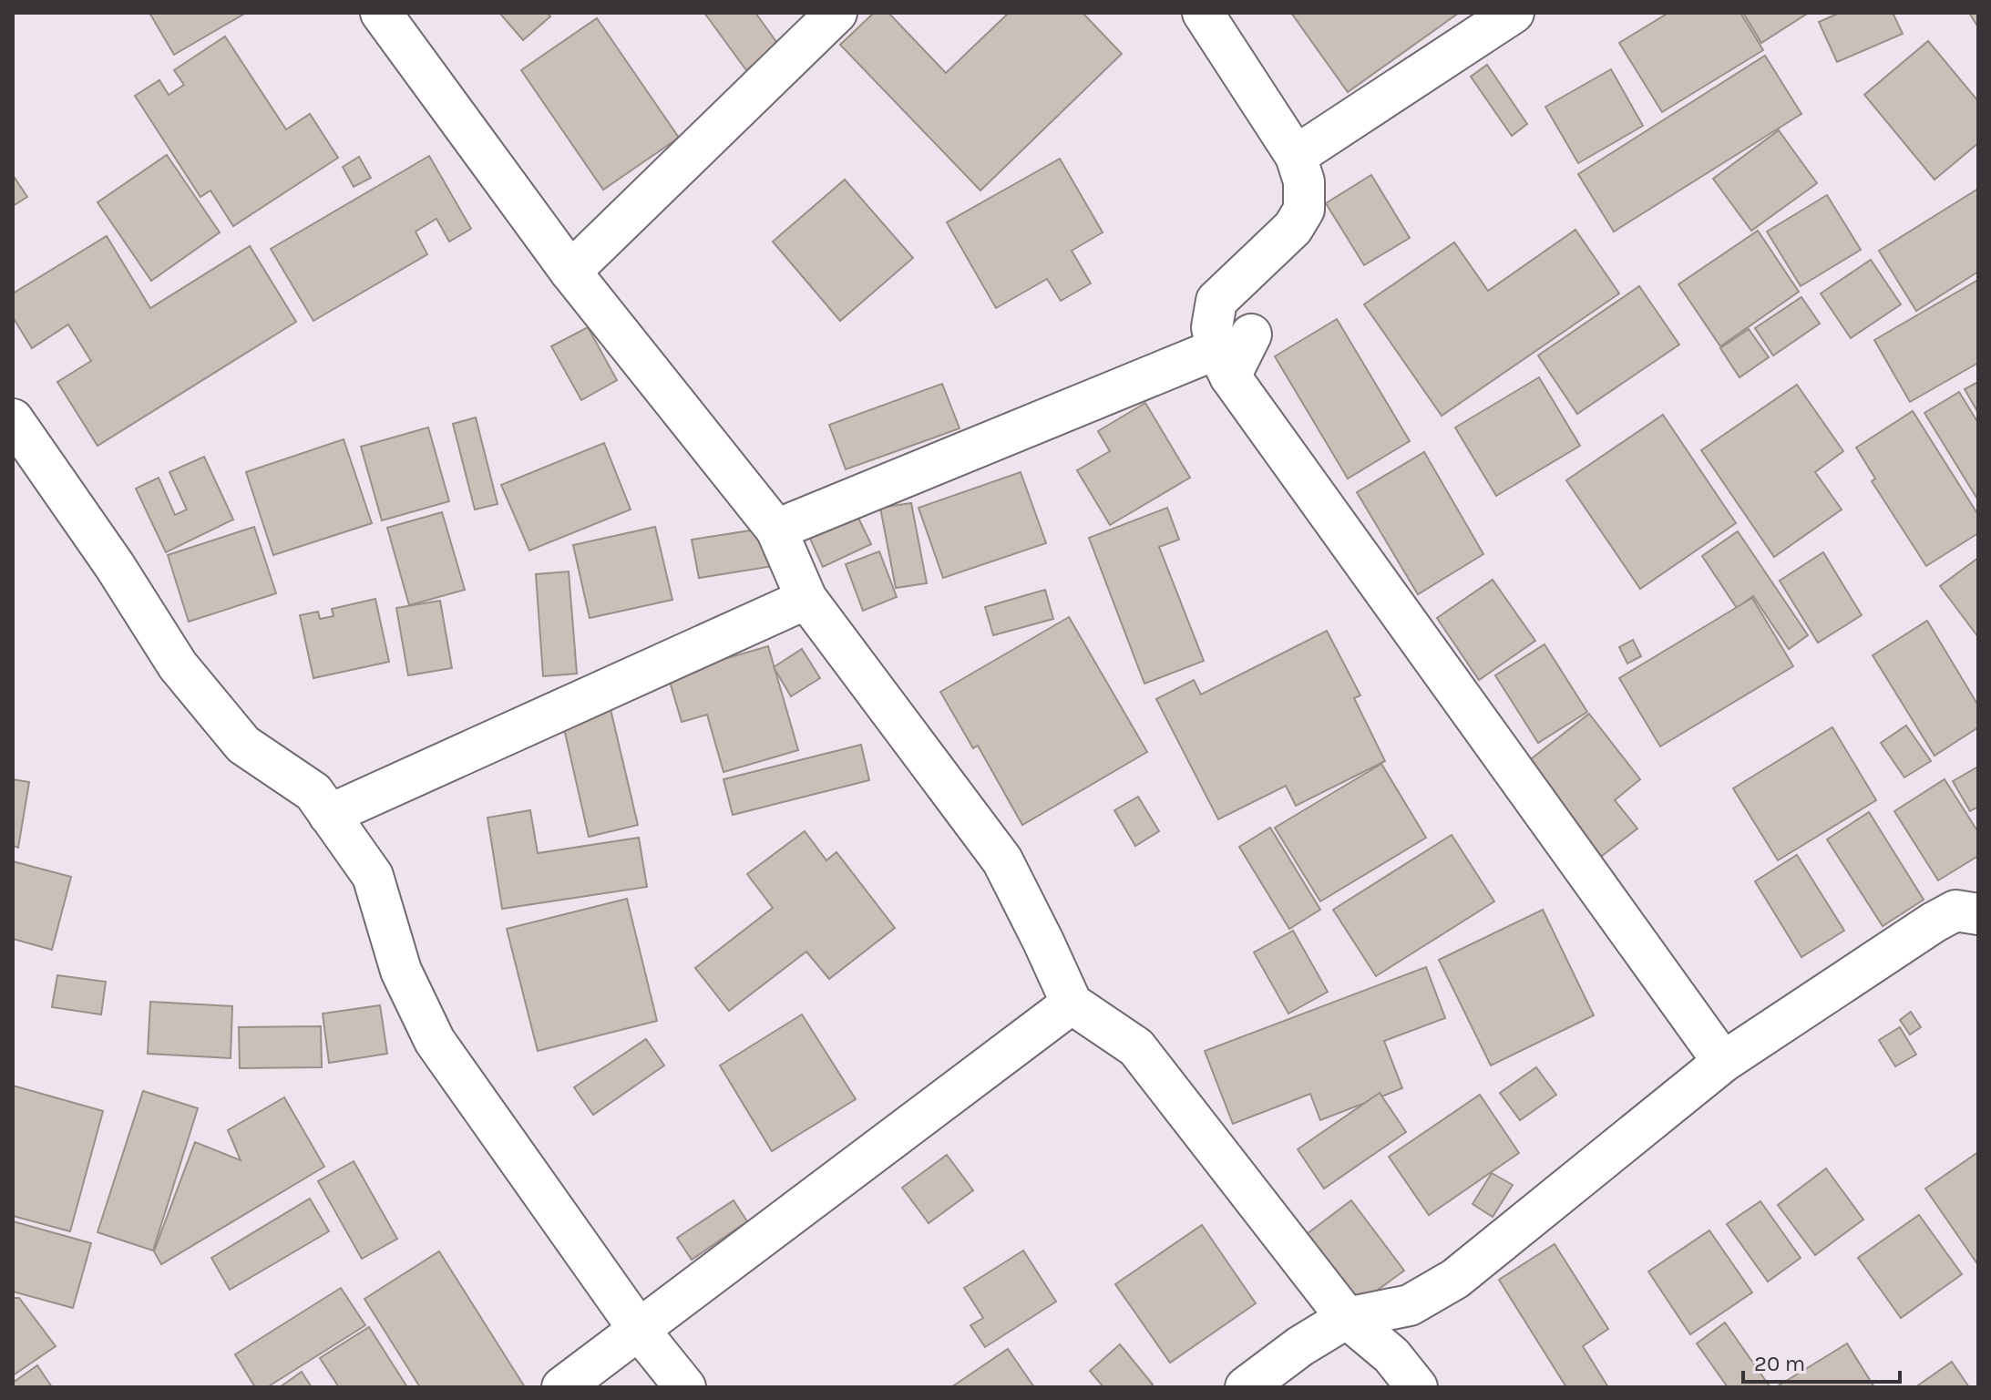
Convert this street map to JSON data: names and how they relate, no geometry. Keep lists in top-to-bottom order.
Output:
{
  "scale_bar": "20 m"
}
